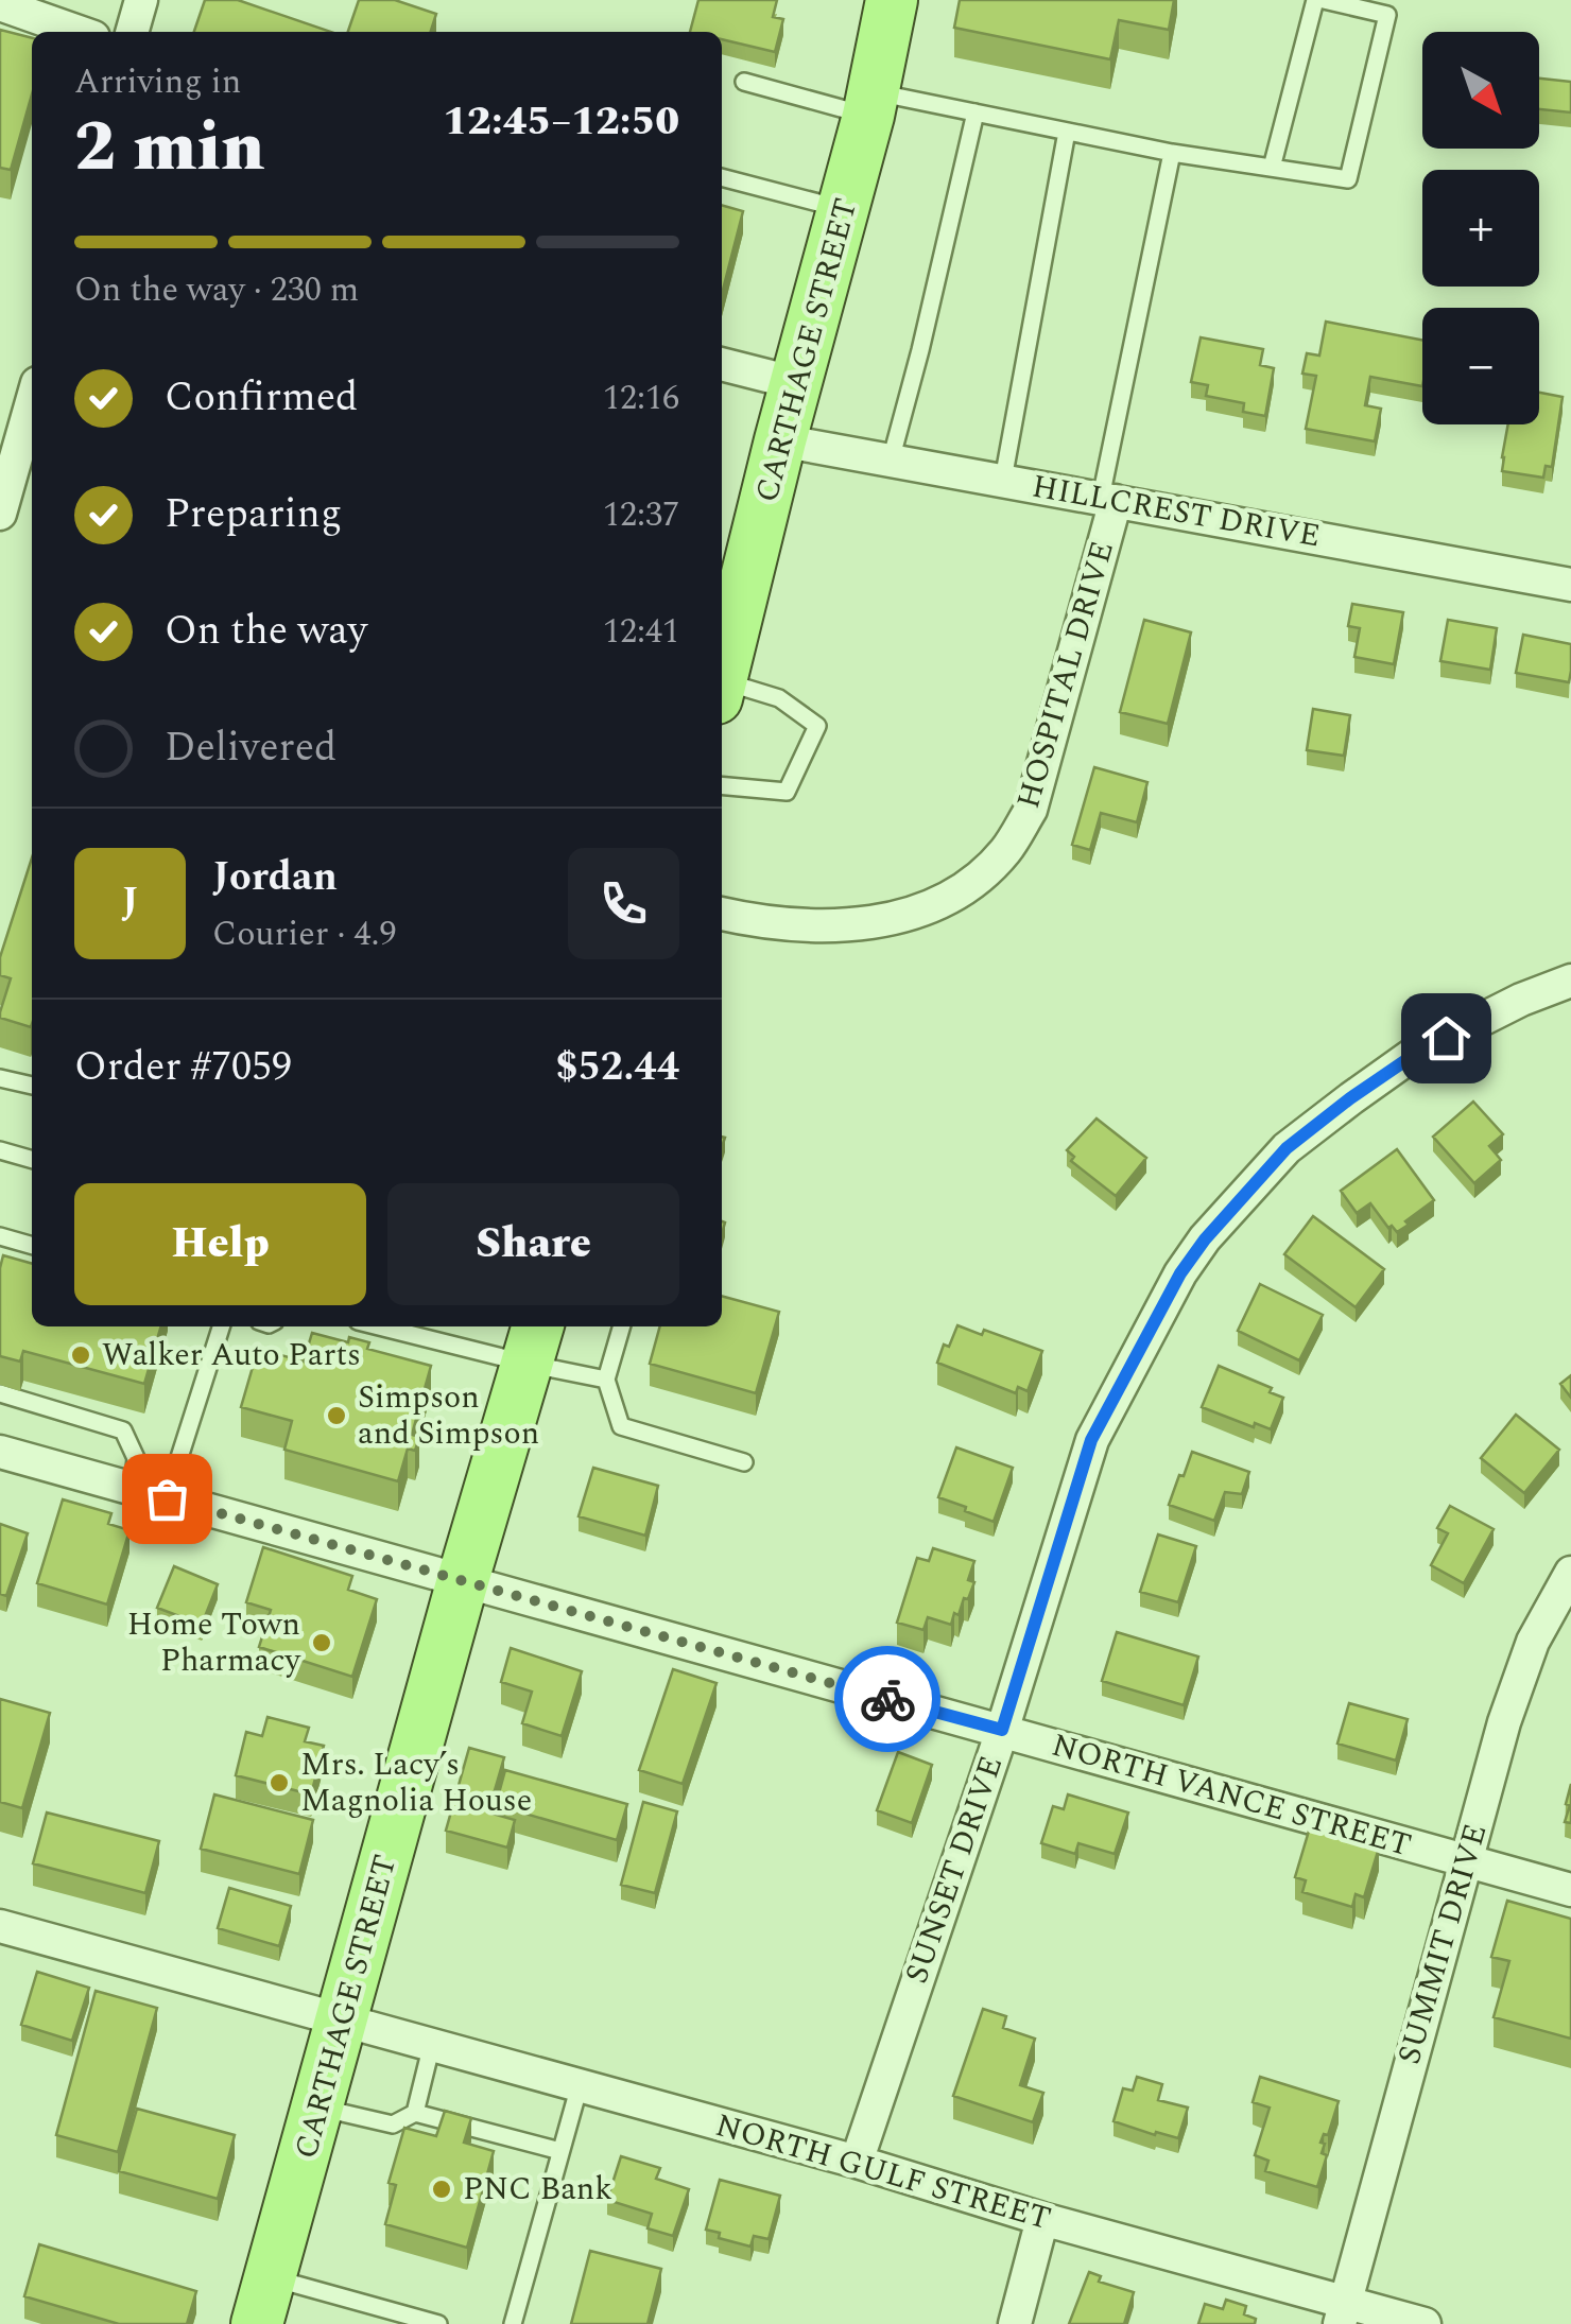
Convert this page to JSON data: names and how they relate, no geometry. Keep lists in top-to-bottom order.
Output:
{
  "streets": {
    "main road": ["CARTHAGE STREET"],
    "street": [
      "HILLCREST DRIVE",
      "HOSPITAL DRIVE",
      "NORTH VANCE STREET",
      "SUNSET DRIVE",
      "SUMMIT DRIVE",
      "NORTH GULF STREET"
    ]
  },
  "crossings": [
    ["CARTHAGE STREET", "HILLCREST DRIVE"],
    ["CARTHAGE STREET", "NORTH VANCE STREET"],
    ["CARTHAGE STREET", "NORTH GULF STREET"],
    ["HILLCREST DRIVE", "HOSPITAL DRIVE"],
    ["NORTH VANCE STREET", "SUNSET DRIVE"],
    ["NORTH VANCE STREET", "SUMMIT DRIVE"],
    ["SUNSET DRIVE", "NORTH GULF STREET"],
    ["SUMMIT DRIVE", "NORTH GULF STREET"]
  ],
  "places": [
    "Walker Auto Parts",
    "Simpson and Simpson",
    "Home Town Pharmacy",
    "Mrs. Lacy’s Magnolia House",
    "PNC Bank"
  ],
  "north": "bottom right",
  "page": {
    "map_buttons": ["+", "−"],
    "heading": ["2 min", "Arriving in", "12:45–12:50"],
    "panel": [
      "Jordan",
      "Courier · 4.9",
      "Order #7059",
      "$52.44"
    ],
    "bar": "On the way · 230 m",
    "list": [
      ["Confirmed", "12:16"],
      ["Preparing", "12:37"],
      ["On the way", "12:41"],
      "Delivered"
    ],
    "round": "J",
    "buttons": ["Help", "Share"]
  }
}
